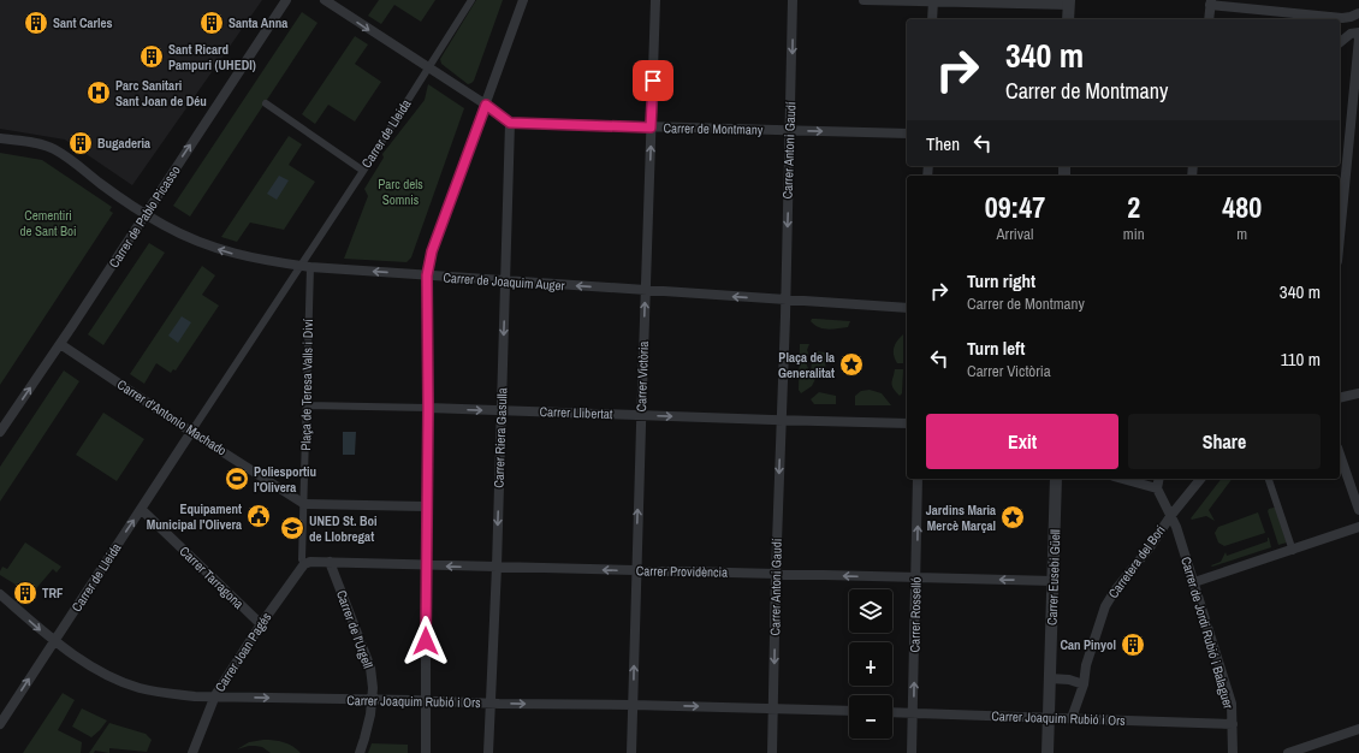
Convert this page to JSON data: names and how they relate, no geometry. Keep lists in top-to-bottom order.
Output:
{
  "streets": {
    "street": [
      "Carrer de Montmany",
      "Carrer de Lleida",
      "Carrer Antoni Gaudí",
      "Carrer de Pablo Picasso",
      "Carrer de Joaquim Auger",
      "Carrer Victòria",
      "Plaça de Teresa Valls i Diví",
      "Carrer Llibertat",
      "Carrer d'Antonio Machado",
      "Carrer Riera Gasulla",
      "Carretera del Bori",
      "Carrer Providència",
      "Carrer Tarragona",
      "Carrer Eusebi Güell",
      "Carrer Rosselló",
      "Carrer de l'Urgell",
      "Carrer de Jordi Rubió i Balaguer",
      "Carrer Joan Pagés",
      "Carrer Joaquim Rubió i Ors"
    ]
  },
  "crossings": [
    ["Carrer de Montmany", "Carrer Antoni Gaudí"],
    ["Carrer de Montmany", "Carrer Victòria"],
    ["Carrer de Montmany", "Carrer Riera Gasulla"],
    ["Carrer de Lleida", "Carrer de Joaquim Auger"],
    ["Carrer de Lleida", "Plaça de Teresa Valls i Diví"],
    ["Carrer de Lleida", "Carrer d'Antonio Machado"],
    ["Carrer de Lleida", "Carrer Tarragona"],
    ["Carrer de Lleida", "Carrer Joaquim Rubió i Ors"],
    ["Carrer Antoni Gaudí", "Carrer de Joaquim Auger"],
    ["Carrer Antoni Gaudí", "Carrer Llibertat"],
    ["Carrer Antoni Gaudí", "Carrer Providència"],
    ["Carrer Antoni Gaudí", "Carrer Joaquim Rubió i Ors"],
    ["Carrer de Pablo Picasso", "Carrer de Joaquim Auger"],
    ["Carrer de Pablo Picasso", "Carrer d'Antonio Machado"],
    ["Carrer de Joaquim Auger", "Carrer Victòria"],
    ["Carrer de Joaquim Auger", "Plaça de Teresa Valls i Diví"],
    ["Carrer de Joaquim Auger", "Carrer Riera Gasulla"],
    ["Carrer Victòria", "Carrer Llibertat"],
    ["Carrer Victòria", "Carrer Providència"],
    ["Carrer Victòria", "Carrer Joaquim Rubió i Ors"],
    ["Plaça de Teresa Valls i Diví", "Carrer d'Antonio Machado"],
    ["Plaça de Teresa Valls i Diví", "Carrer Providència"],
    ["Plaça de Teresa Valls i Diví", "Carrer Joan Pagés"],
    ["Carrer Llibertat", "Carrer Riera Gasulla"],
    ["Carrer Riera Gasulla", "Carrer Providència"],
    ["Carrer Riera Gasulla", "Carrer Joaquim Rubió i Ors"],
    ["Carretera del Bori", "Carrer de Jordi Rubió i Balaguer"],
    ["Carretera del Bori", "Carrer Joaquim Rubió i Ors"],
    ["Carrer Providència", "Carrer Eusebi Güell"],
    ["Carrer Providència", "Carrer Rosselló"],
    ["Carrer Providència", "Carrer de l'Urgell"],
    ["Carrer Providència", "Carrer Joan Pagés"],
    ["Carrer Tarragona", "Carrer Joan Pagés"],
    ["Carrer Eusebi Güell", "Carrer Joaquim Rubió i Ors"],
    ["Carrer Rosselló", "Carrer Joaquim Rubió i Ors"],
    ["Carrer de l'Urgell", "Carrer Joaquim Rubió i Ors"],
    ["Carrer de Jordi Rubió i Balaguer", "Carrer Joaquim Rubió i Ors"],
    ["Carrer Joan Pagés", "Carrer Joaquim Rubió i Ors"]
  ],
  "one_way": [
    "Carrer de Lleida",
    "Carrer Antoni Gaudí",
    "Carrer de Pablo Picasso",
    "Carrer de Joaquim Auger",
    "Carrer Victòria",
    "Carrer Llibertat",
    "Carrer Providència",
    "Carrer Rosselló",
    "Carrer Joaquim Rubió i Ors"
  ],
  "parks": ["Parc dels Somnis", "Cementiri de Sant Boi"],
  "places": {
    "building": [
      "Sant Carles",
      "Santa Anna",
      "Sant Ricard Pampuri (UHEDI)",
      "Bugaderia",
      "TRF",
      "Can Pinyol"
    ],
    "hospital": ["Parc Sanitari Sant Joan de Déu"],
    "place": ["Plaça de la Generalitat", "Jardins Maria Mercè Marçal"],
    "sports": ["Poliesportiu l'Olivera"],
    "public building": ["Equipament Municipal l'Olivera"],
    "school or university": ["UNED St. Boi de Llobregat"]
  },
  "page": {
    "turn": ["340 m", "Carrer de Montmany"],
    "then": "Then",
    "eta": [
      "09:47",
      "Arrival",
      "2",
      "min",
      "480",
      "m"
    ],
    "list": [
      {
        "name": "Turn right",
        "note": "Carrer de Montmany",
        "value": "340 m"
      },
      {
        "name": "Turn left",
        "note": "Carrer Victòria",
        "value": "110 m"
      }
    ],
    "buttons": ["Exit", "Share"],
    "map_buttons": ["+", "−"]
  }
}
